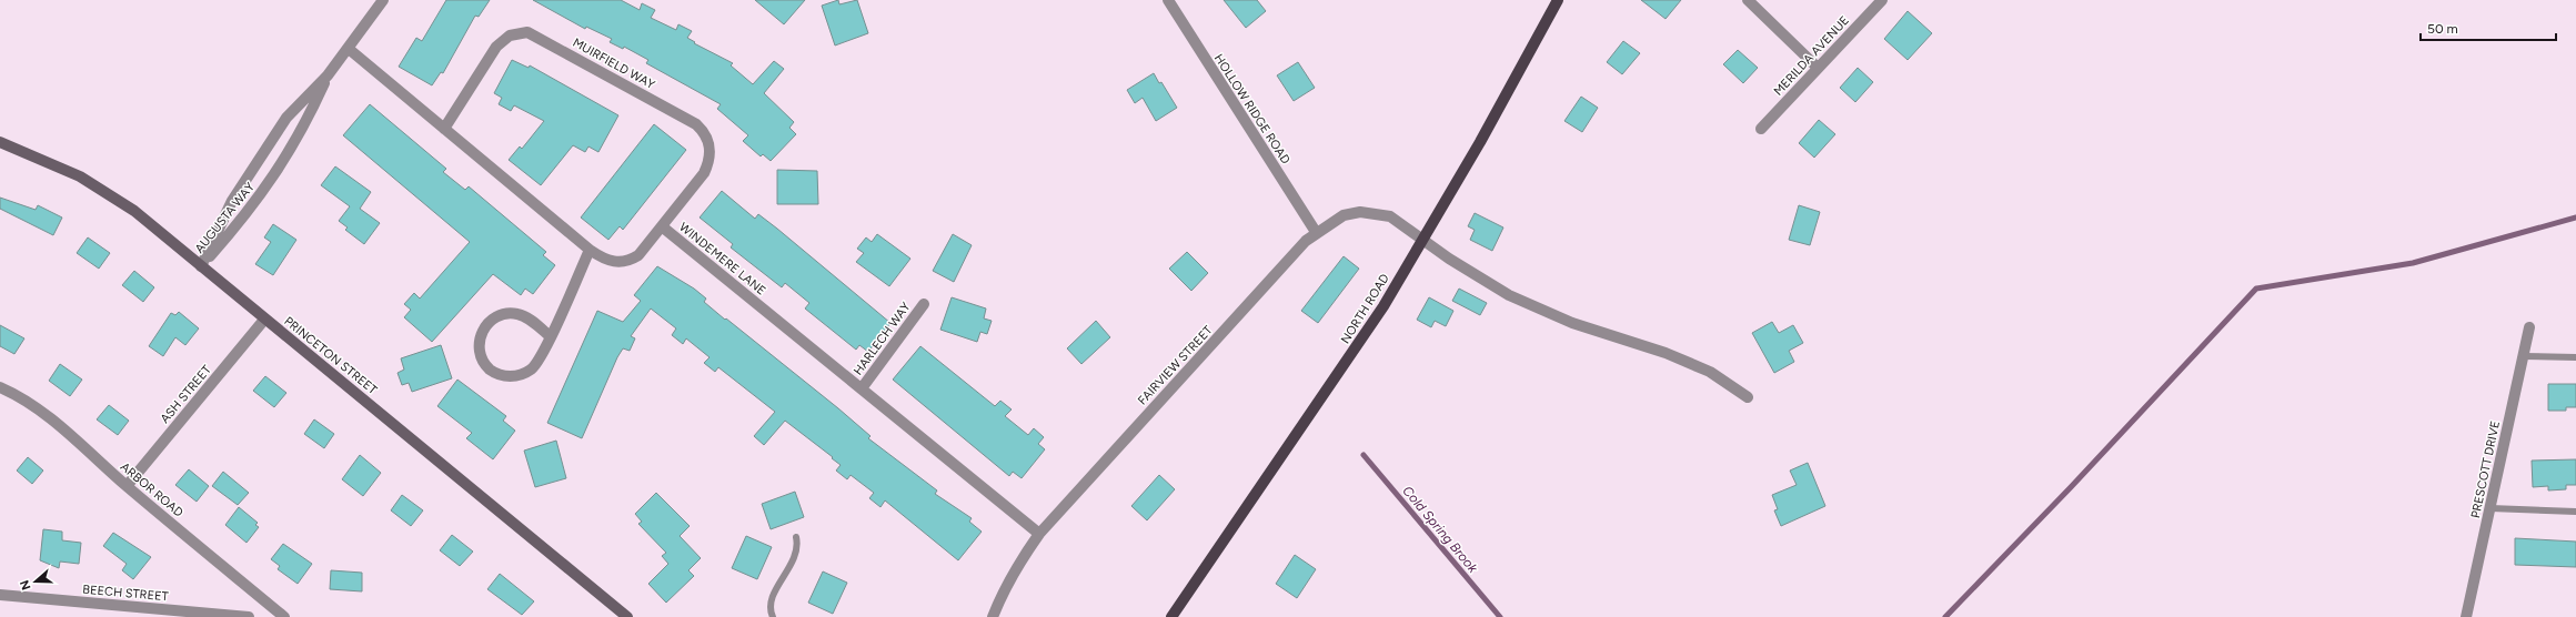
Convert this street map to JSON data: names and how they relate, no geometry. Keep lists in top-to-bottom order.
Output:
{
  "streets": {
    "main road": ["NORTH ROAD", "PRINCETON STREET"],
    "street": [
      "MERILDA AVENUE",
      "MUIRFIELD WAY",
      "HOLLOW RIDGE ROAD",
      "AUGUSTA WAY",
      "WINDEMERE LANE",
      "HARLECH WAY",
      "FAIRVIEW STREET",
      "ASH STREET",
      "PRESCOTT DRIVE",
      "ARBOR ROAD",
      "BEECH STREET"
    ]
  },
  "crossings": [
    ["MUIRFIELD WAY", "WINDEMERE LANE"],
    ["HOLLOW RIDGE ROAD", "FAIRVIEW STREET"],
    ["AUGUSTA WAY", "WINDEMERE LANE"],
    ["AUGUSTA WAY", "PRINCETON STREET"],
    ["WINDEMERE LANE", "HARLECH WAY"],
    ["WINDEMERE LANE", "FAIRVIEW STREET"],
    ["NORTH ROAD", "FAIRVIEW STREET"],
    ["PRINCETON STREET", "ASH STREET"],
    ["ASH STREET", "ARBOR ROAD"]
  ],
  "water": ["Cold Spring Brook"],
  "scale_bar": "50 m",
  "north": "left"
}
